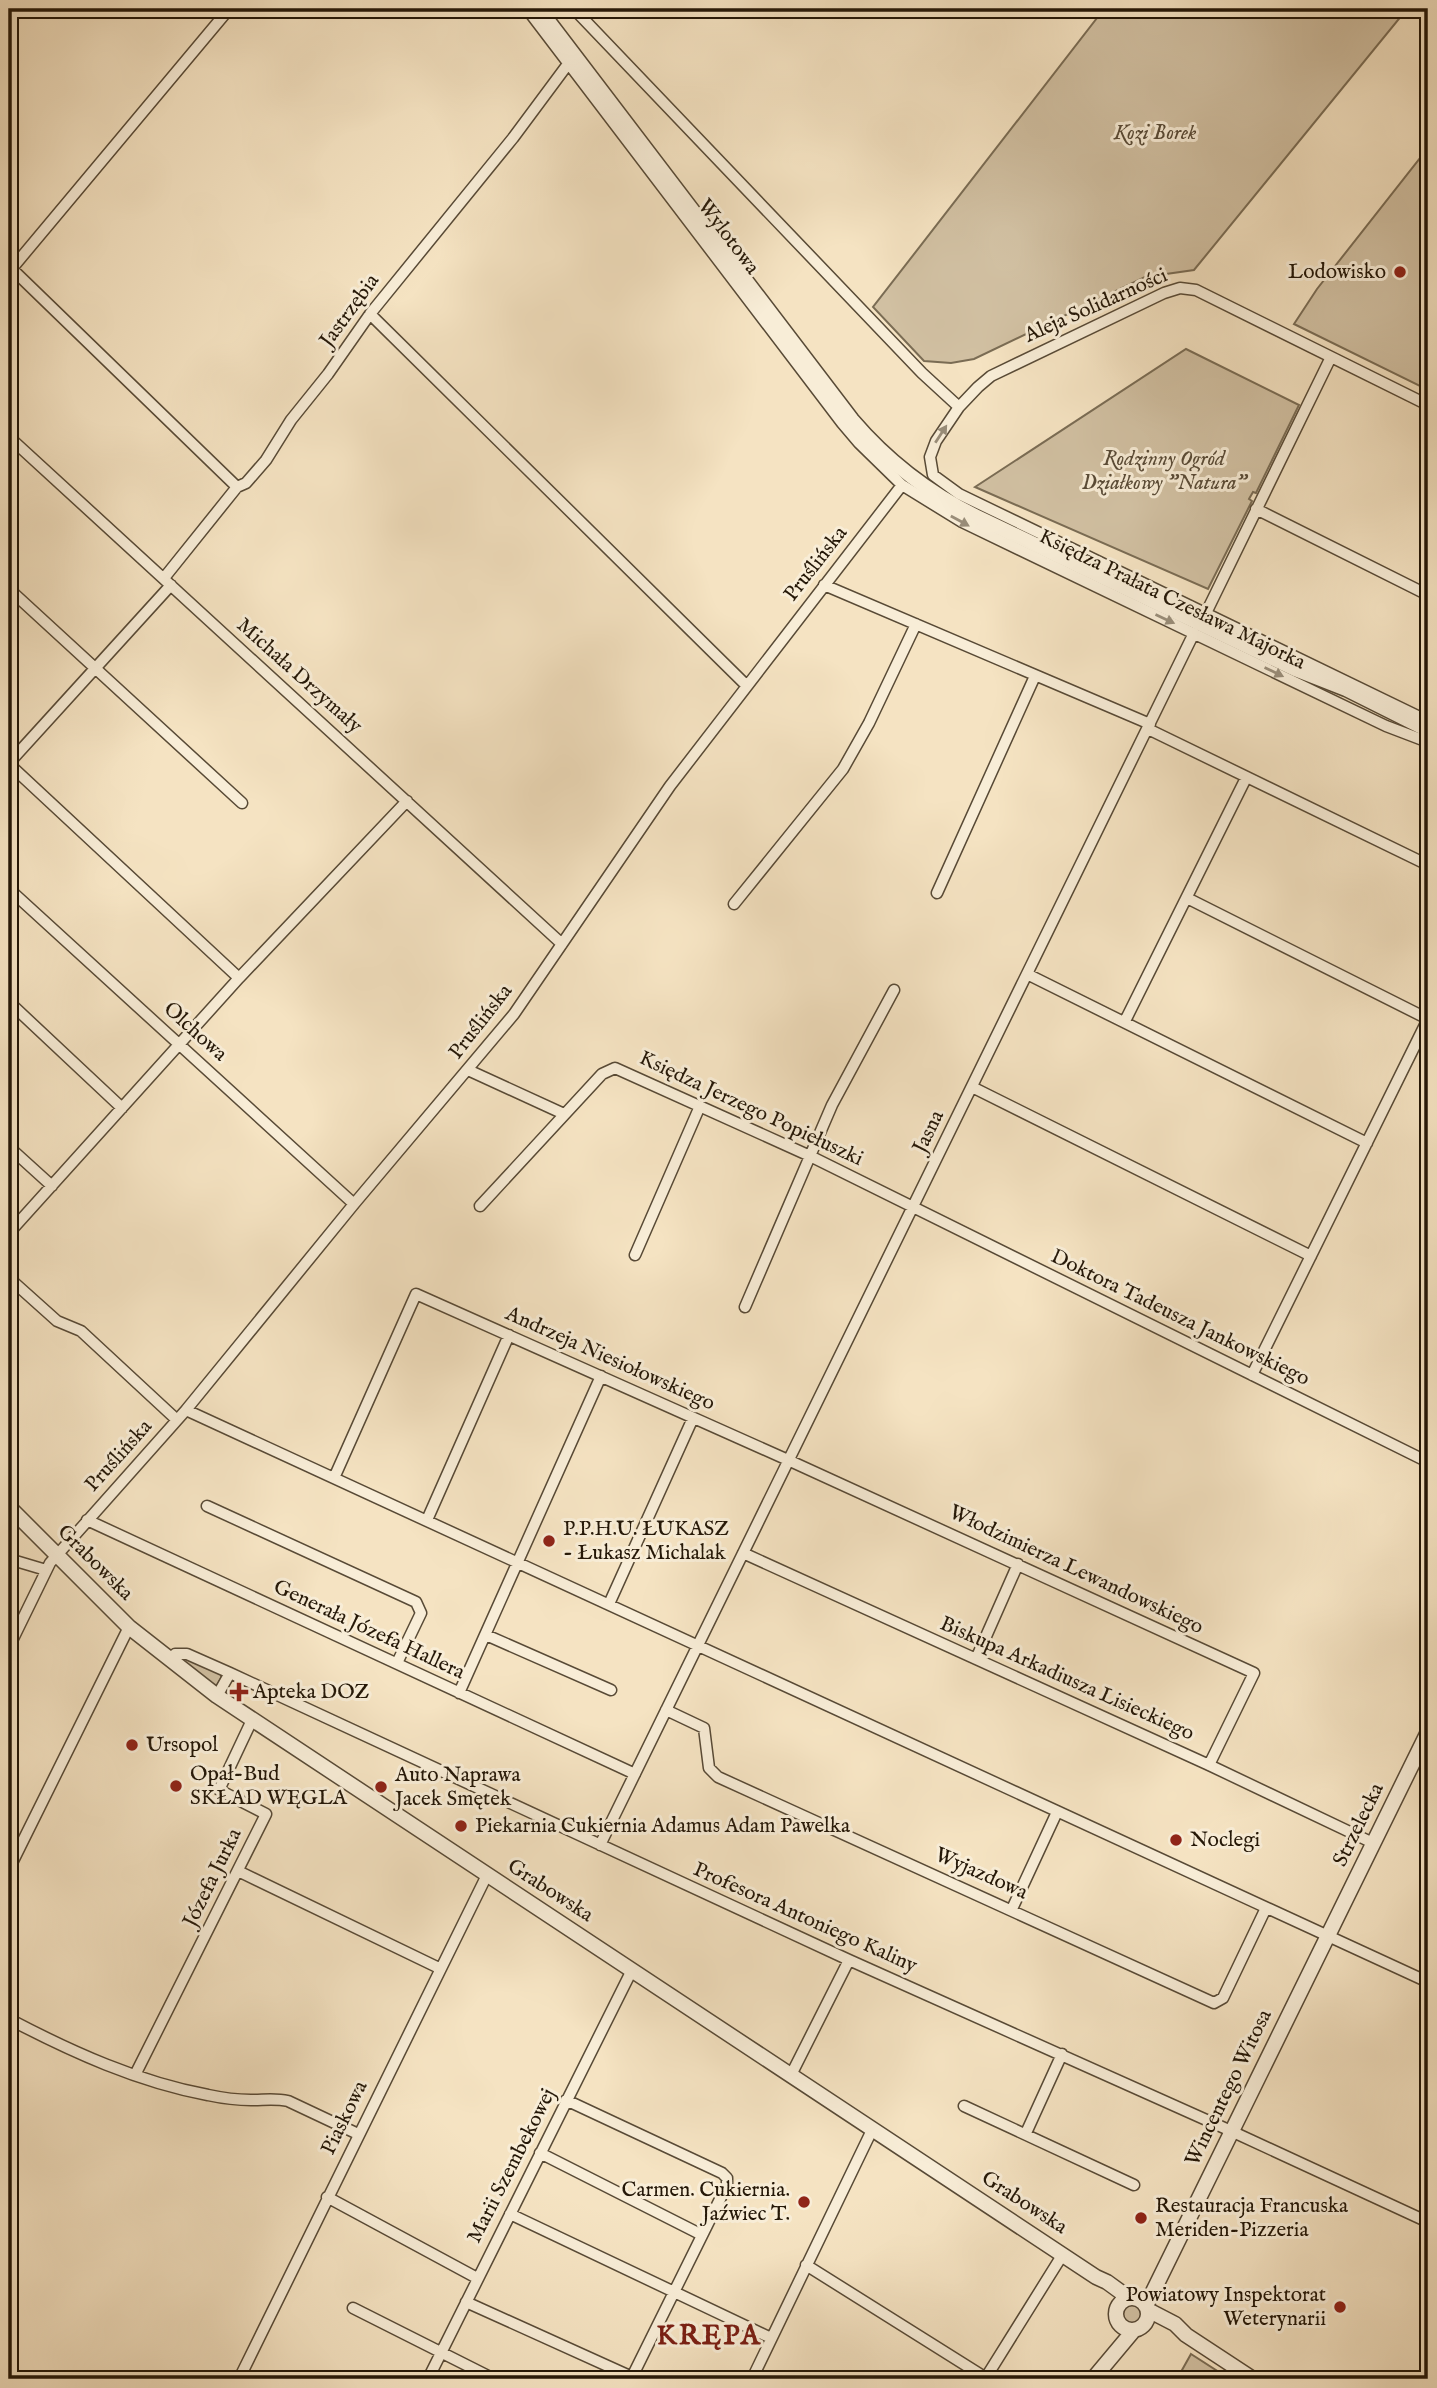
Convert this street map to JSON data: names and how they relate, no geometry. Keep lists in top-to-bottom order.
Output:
{
  "streets": {
    "street": [
      "Wylotowa",
      "Aleja Solidarności",
      "Jastrzębia",
      "Pruślińska",
      "Księdza Prałata Czesława Majorka",
      "Michała Drzymały",
      "Olchowa",
      "Księdza Jerzego Popiełuszki",
      "Jasna",
      "Doktora Tadeusza Jankowskiego",
      "Andrzeja Niesiołowskiego",
      "Grabowska",
      "Włodzimierza Lewandowskiego",
      "Generała Józefa Hallera",
      "Biskupa Arkadiusza Lisieckiego",
      "Strzelecka",
      "Wyjazdowa",
      "Józefa Jurka",
      "Profesora Antoniego Kaliny",
      "Wincentego Witosa",
      "Piaskowa",
      "Marii Szembekowej"
    ]
  },
  "crossings": [
    ["Wylotowa", "Aleja Solidarności"],
    ["Wylotowa", "Jastrzębia"],
    ["Wylotowa", "Pruślińska"],
    ["Wylotowa", "Księdza Prałata Czesława Majorka"],
    ["Aleja Solidarności", "Księdza Prałata Czesława Majorka"],
    ["Jastrzębia", "Michała Drzymały"],
    ["Pruślińska", "Księdza Prałata Czesława Majorka"],
    ["Pruślińska", "Michała Drzymały"],
    ["Pruślińska", "Olchowa"],
    ["Pruślińska", "Grabowska"],
    ["Pruślińska", "Generała Józefa Hallera"],
    ["Księdza Prałata Czesława Majorka", "Jasna"],
    ["Księdza Jerzego Popiełuszki", "Jasna"],
    ["Księdza Jerzego Popiełuszki", "Doktora Tadeusza Jankowskiego"],
    ["Jasna", "Doktora Tadeusza Jankowskiego"],
    ["Jasna", "Andrzeja Niesiołowskiego"],
    ["Jasna", "Włodzimierza Lewandowskiego"],
    ["Jasna", "Generała Józefa Hallera"],
    ["Jasna", "Biskupa Arkadiusza Lisieckiego"],
    ["Jasna", "Wyjazdowa"],
    ["Jasna", "Profesora Antoniego Kaliny"],
    ["Andrzeja Niesiołowskiego", "Włodzimierza Lewandowskiego"],
    ["Grabowska", "Józefa Jurka"],
    ["Grabowska", "Profesora Antoniego Kaliny"],
    ["Grabowska", "Wincentego Witosa"],
    ["Grabowska", "Piaskowa"],
    ["Grabowska", "Marii Szembekowej"],
    ["Włodzimierza Lewandowskiego", "Biskupa Arkadiusza Lisieckiego"],
    ["Biskupa Arkadiusza Lisieckiego", "Strzelecka"],
    ["Strzelecka", "Wincentego Witosa"],
    ["Profesora Antoniego Kaliny", "Wincentego Witosa"]
  ],
  "districts": ["KRĘPA"],
  "parks": ["Kozi Borek", "Rodzinny Ogród Działkowy \"Natura\""],
  "places": {
    "other": [
      "Lodowisko",
      "P.P.H.U. ŁUKASZ - Łukasz Michalak",
      "Ursopol",
      "Opał-Bud SKŁAD WĘGLA",
      "Auto Naprawa Jacek Smętek",
      "Piekarnia Cukiernia Adamus Adam Pawelka",
      "Noclegi",
      "Carmen. Cukiernia. Jaźwiec T.",
      "Restauracja Francuska Meriden-Pizzeria",
      "Powiatowy Inspektorat Weterynarii"
    ],
    "health": ["Apteka DOZ"]
  }
}
